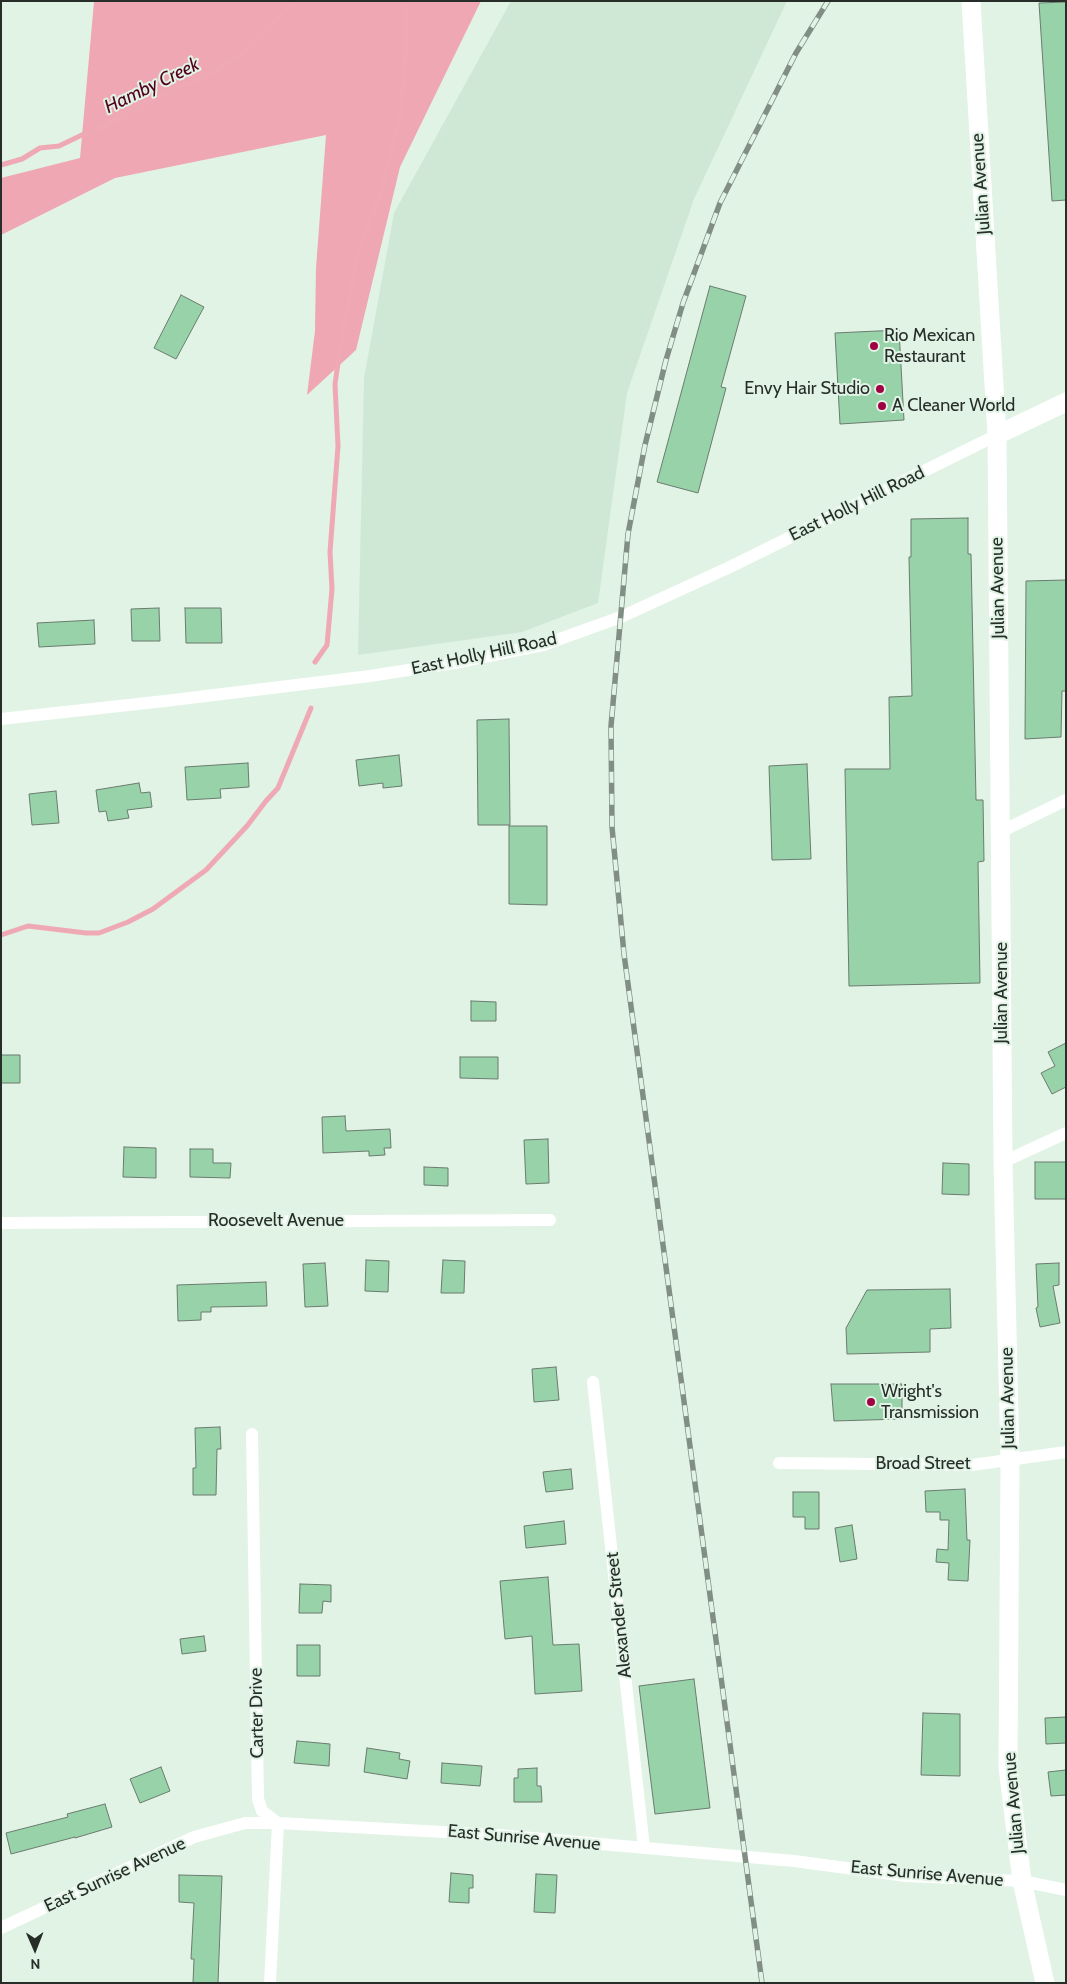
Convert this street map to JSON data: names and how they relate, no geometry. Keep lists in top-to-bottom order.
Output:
{
  "streets": {
    "street": [
      "Julian Avenue",
      "East Holly Hill Road",
      "Roosevelt Avenue",
      "Broad Street",
      "Alexander Street",
      "Carter Drive",
      "East Sunrise Avenue"
    ]
  },
  "crossings": [
    ["Julian Avenue", "East Holly Hill Road"],
    ["Julian Avenue", "Broad Street"],
    ["Julian Avenue", "East Sunrise Avenue"],
    ["Alexander Street", "East Sunrise Avenue"],
    ["Carter Drive", "East Sunrise Avenue"]
  ],
  "water": ["Hamby Creek"],
  "places": [
    "Rio Mexican Restaurant",
    "Envy Hair Studio",
    "A Cleaner World",
    "Wright's Transmission"
  ],
  "north": "bottom"
}
